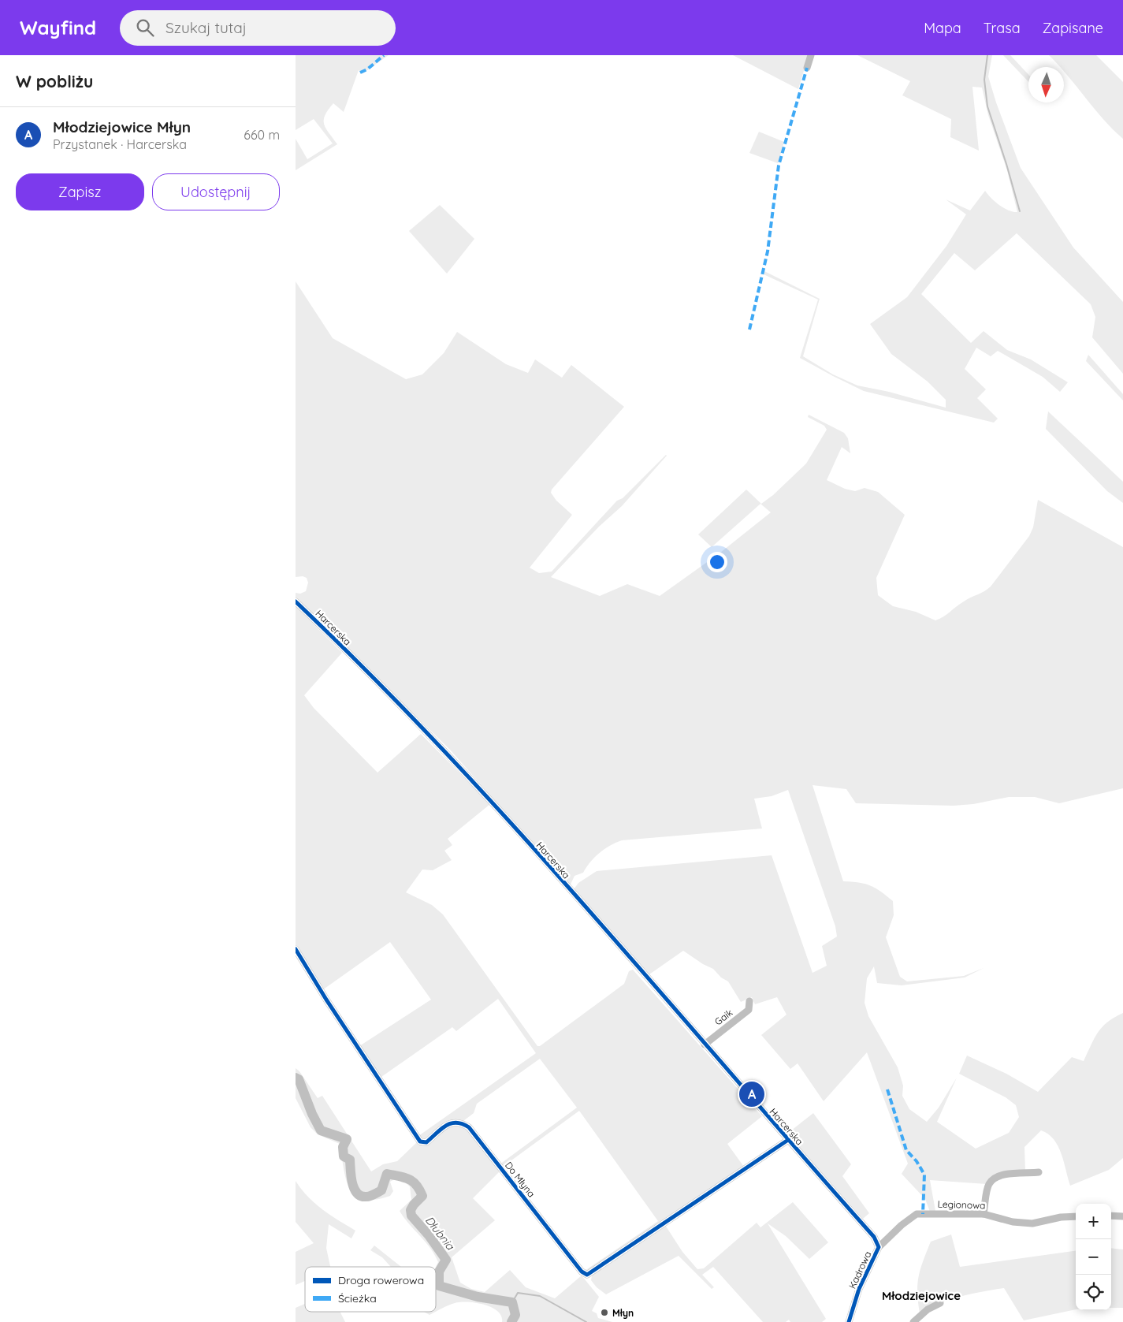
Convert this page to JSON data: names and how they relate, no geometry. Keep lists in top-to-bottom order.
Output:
{
  "streets": {
    "street": [
      "Harcerska",
      "Gaik",
      "Do Młyna",
      "Legionowa",
      "Kadrowa"
    ]
  },
  "crossings": [
    ["Harcerska", "Gaik"],
    ["Harcerska", "Do Młyna"],
    ["Harcerska", "Legionowa"],
    ["Harcerska", "Kadrowa"],
    ["Legionowa", "Kadrowa"]
  ],
  "districts": ["Młodziejowice"],
  "water": ["Dłubnia"],
  "places": ["Młyn"],
  "legend": ["Droga rowerowa", "Ścieżka"],
  "north": "bottom",
  "page": {
    "header": "Wayfind",
    "search": "Szukaj tutaj",
    "nav": ["Mapa", "Trasa", "Zapisane"],
    "heading": "W pobliżu",
    "list": [
      {
        "mark": "A",
        "name": "Młodziejowice Młyn",
        "note": "Przystanek · Harcerska",
        "value": "660 m"
      }
    ],
    "buttons": ["Zapisz", "Udostępnij"],
    "pins": "A",
    "map_buttons": ["+", "−"]
  }
}
